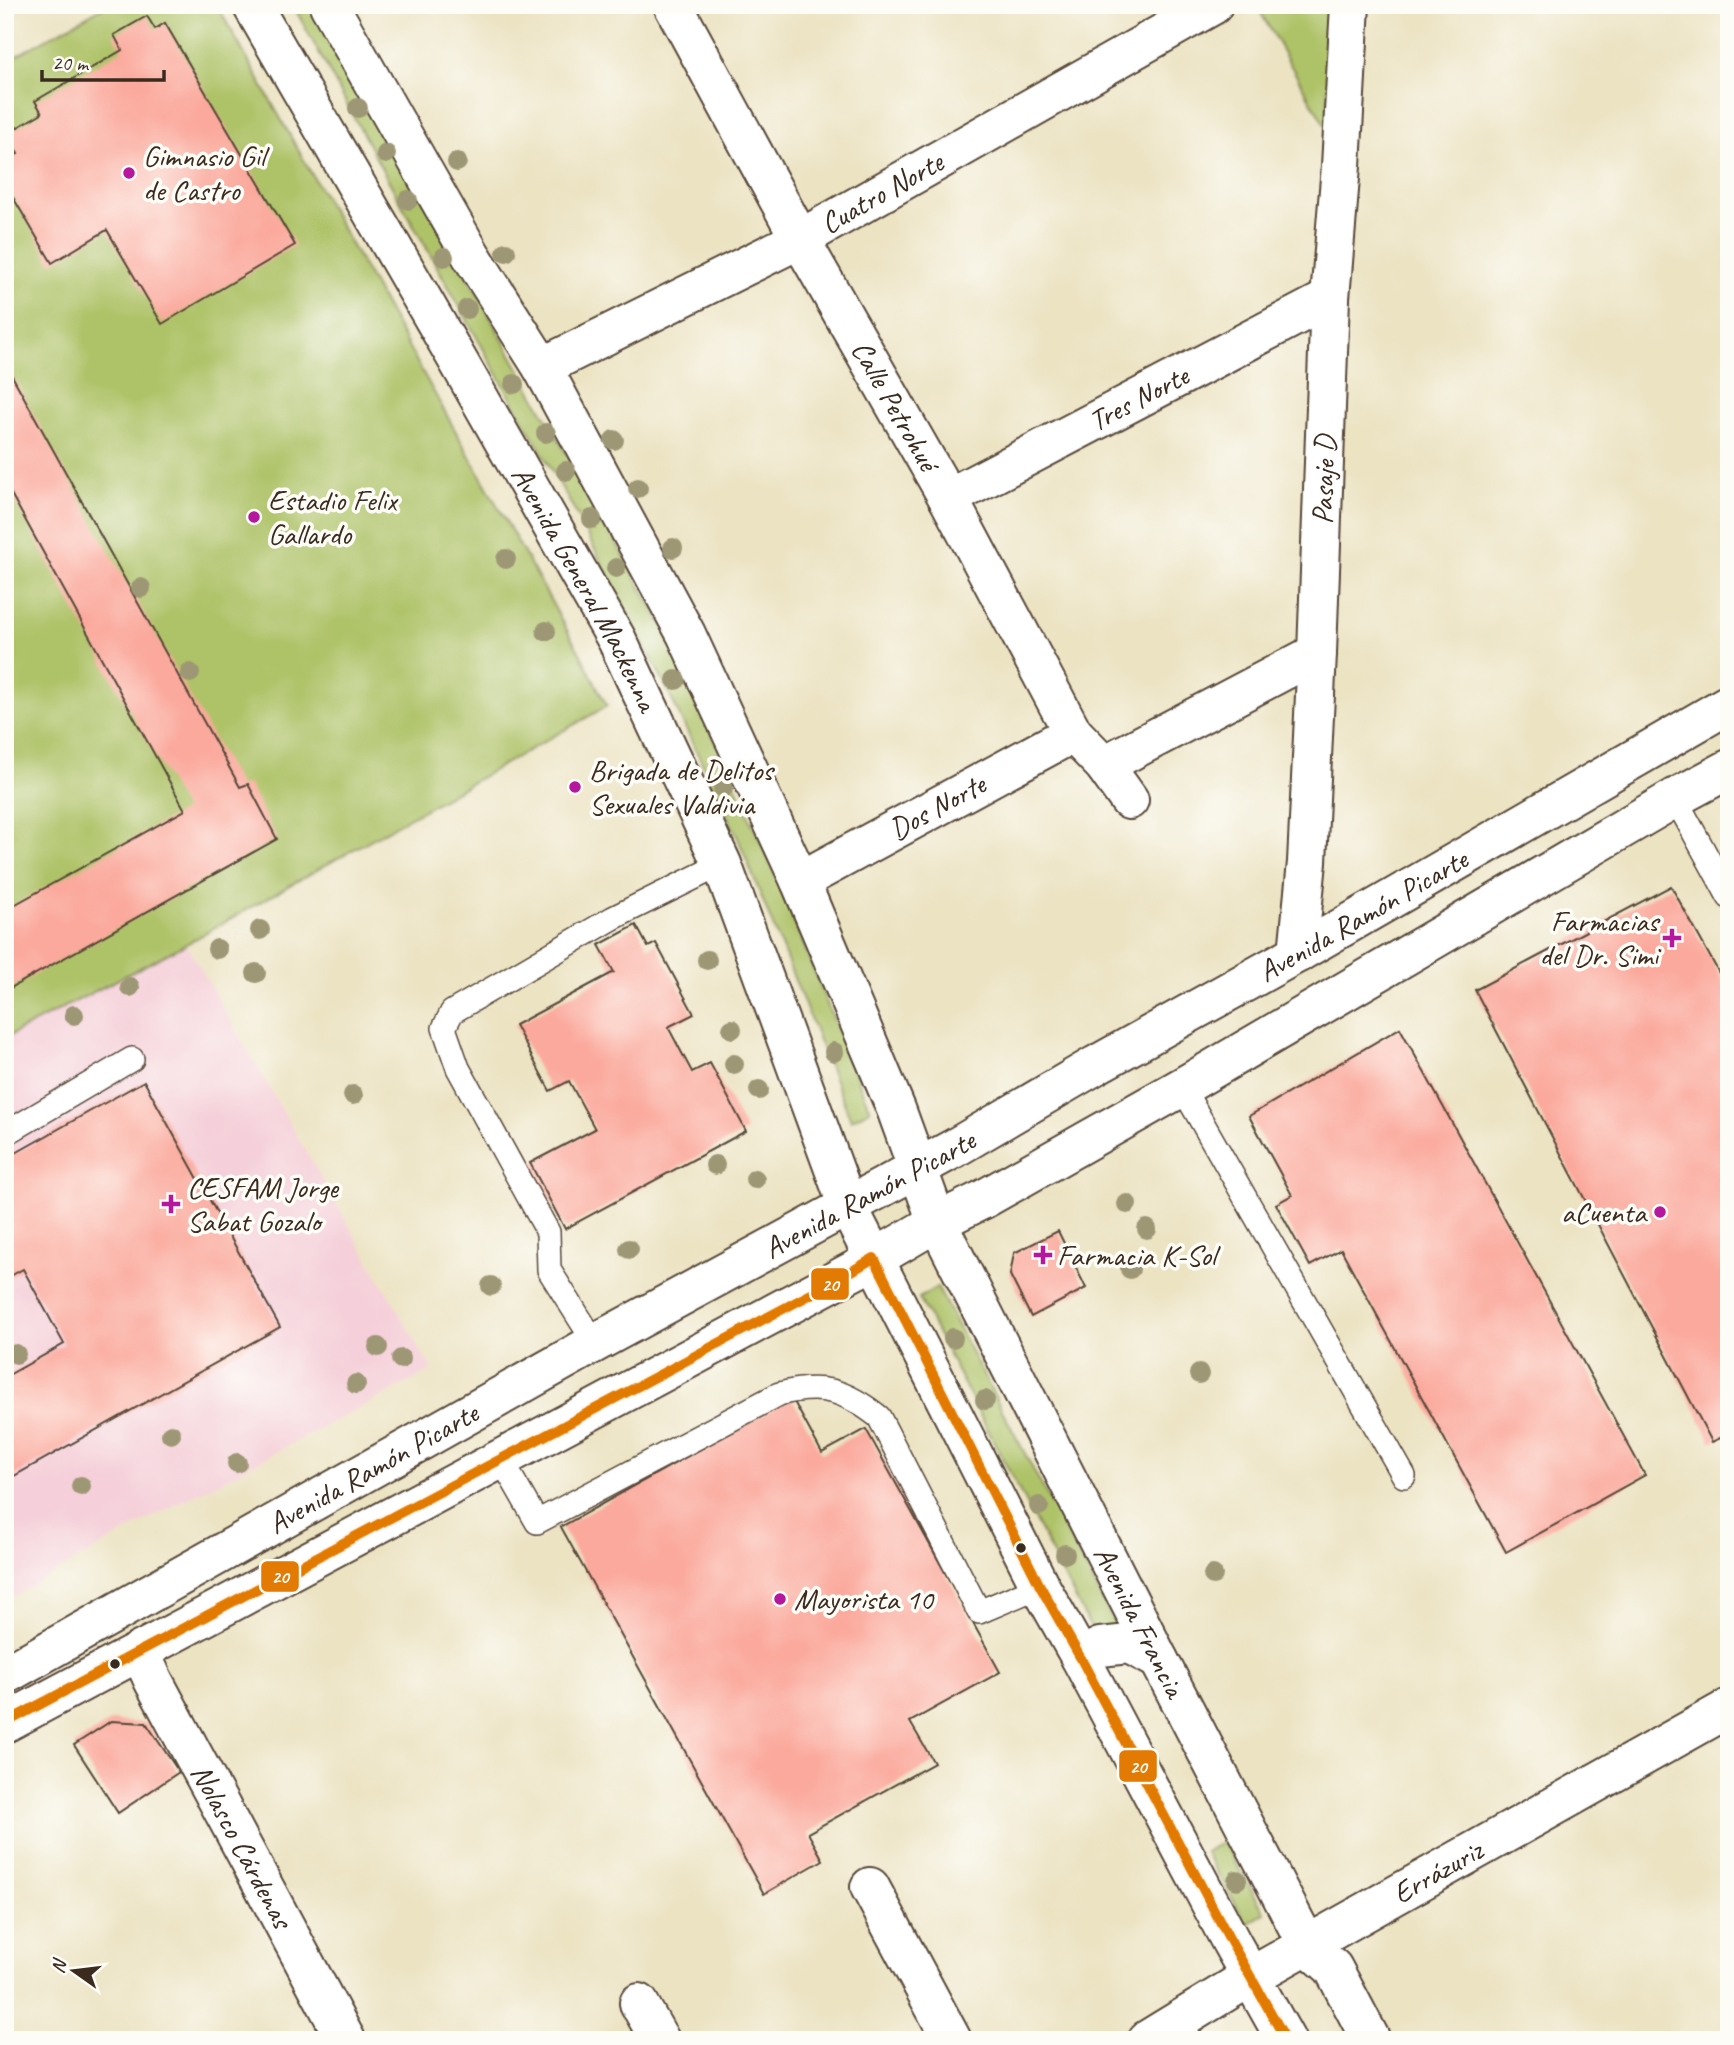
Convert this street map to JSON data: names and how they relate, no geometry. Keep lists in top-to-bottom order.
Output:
{
  "streets": {
    "main road": [
      "Cuatro Norte",
      "Tres Norte",
      "Calle Petrohué",
      "Pasaje D",
      "Avenida General Mackenna",
      "Dos Norte",
      "Avenida Ramón Picarte",
      "Avenida Francia",
      "Nolasco Cárdenas",
      "Errázuriz"
    ]
  },
  "crossings": [
    ["Cuatro Norte", "Calle Petrohué"],
    ["Tres Norte", "Calle Petrohué"],
    ["Tres Norte", "Pasaje D"],
    ["Calle Petrohué", "Dos Norte"],
    ["Pasaje D", "Avenida Ramón Picarte"],
    ["Avenida General Mackenna", "Avenida Ramón Picarte"],
    ["Avenida Ramón Picarte", "Avenida Francia"],
    ["Avenida Ramón Picarte", "Nolasco Cárdenas"],
    ["Avenida Francia", "Errázuriz"]
  ],
  "places": {
    "other": [
      "Gimnasio Gil de Castro",
      "Estadio Felix Gallardo",
      "Brigada de Delitos Sexuales Valdivia",
      "aCuenta",
      "Mayorista 10"
    ],
    "health": ["Farmacias del Dr. Simi", "CESFAM Jorge Sabat Gozalo", "Farmacia K-Sol"]
  },
  "lines": ["transit line 20"],
  "scale_bar": "20 m",
  "north": "left"
}
